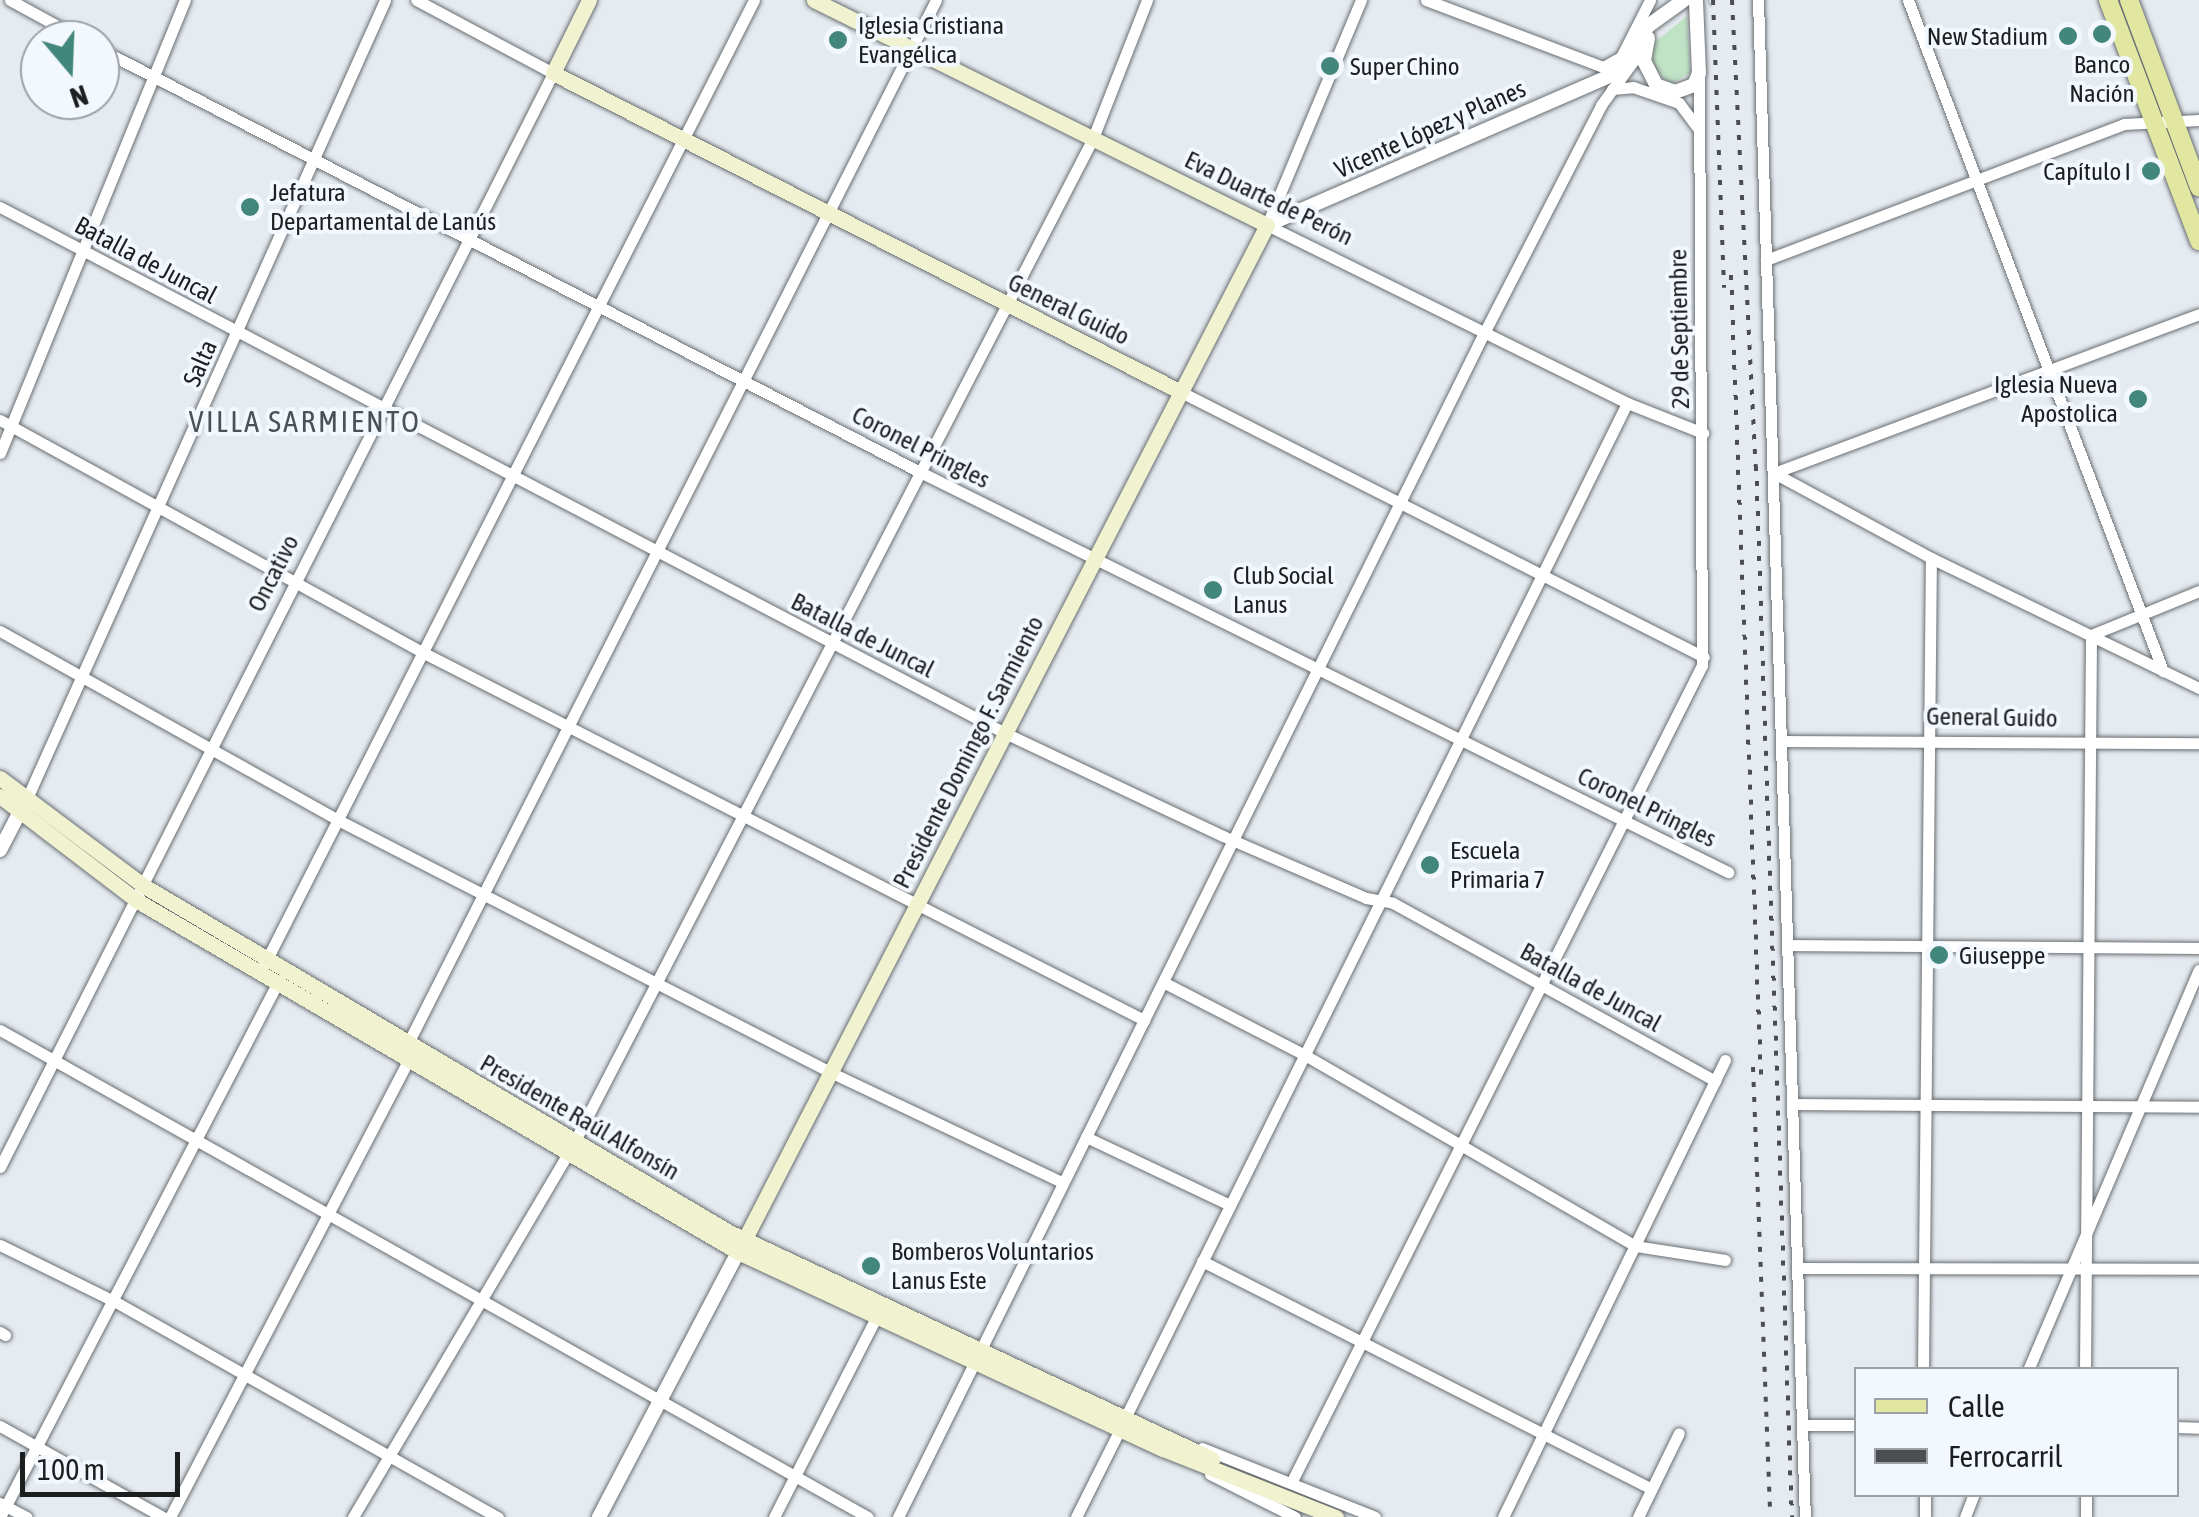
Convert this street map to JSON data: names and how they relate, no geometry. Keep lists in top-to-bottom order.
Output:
{
  "streets": {
    "main road": [
      "Eva Duarte de Perón",
      "General Guido",
      "Oncativo",
      "Presidente Domingo F. Sarmiento",
      "Presidente Raúl Alfonsín"
    ],
    "street": [
      "Vicente López y Planes",
      "Batalla de Juncal",
      "29 de Septiembre",
      "Salta",
      "Coronel Pringles"
    ]
  },
  "crossings": [
    ["Vicente López y Planes", "Eva Duarte de Perón"],
    ["Vicente López y Planes", "Presidente Domingo F. Sarmiento"],
    ["Eva Duarte de Perón", "29 de Septiembre"],
    ["Eva Duarte de Perón", "Presidente Domingo F. Sarmiento"],
    ["Batalla de Juncal", "Salta"],
    ["Batalla de Juncal", "Oncativo"],
    ["Batalla de Juncal", "Presidente Domingo F. Sarmiento"],
    ["General Guido", "29 de Septiembre"],
    ["General Guido", "Oncativo"],
    ["General Guido", "Presidente Domingo F. Sarmiento"],
    ["Salta", "Coronel Pringles"],
    ["Salta", "Presidente Raúl Alfonsín"],
    ["Coronel Pringles", "Oncativo"],
    ["Coronel Pringles", "Presidente Domingo F. Sarmiento"],
    ["Oncativo", "Presidente Raúl Alfonsín"],
    ["Presidente Domingo F. Sarmiento", "Presidente Raúl Alfonsín"]
  ],
  "districts": ["VILLA SARMIENTO"],
  "places": [
    "Banco Nación",
    "New Stadium",
    "Iglesia Cristiana Evangélica",
    "Super Chino",
    "Capítulo I",
    "Jefatura Departamental de Lanús",
    "Iglesia Nueva Apostolica",
    "Club Social Lanus",
    "Escuela Primaria 7",
    "Giuseppe",
    "Bomberos Voluntarios Lanus Este"
  ],
  "legend": ["Calle", "Ferrocarril"],
  "scale_bar": "100 m",
  "north": "bottom"
}
